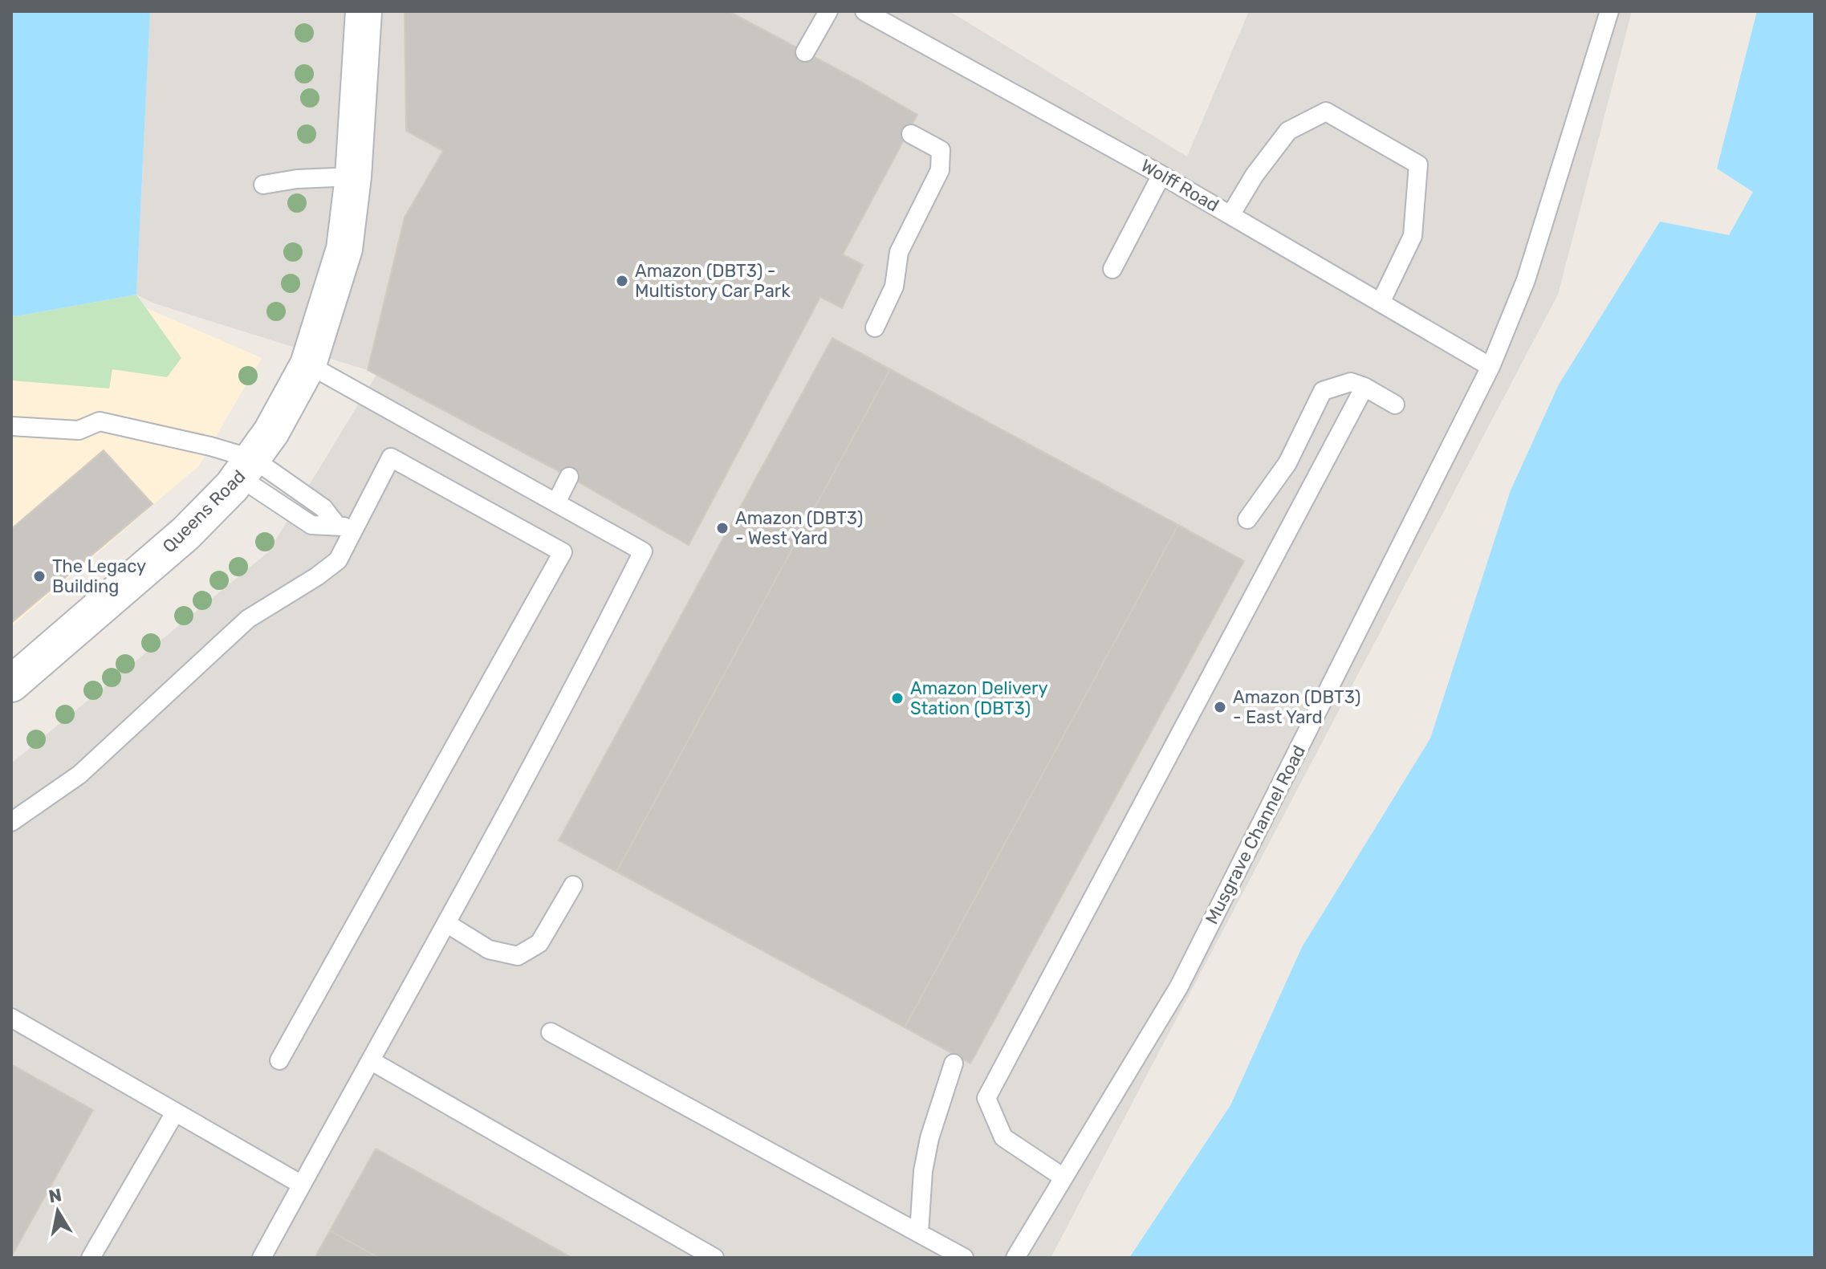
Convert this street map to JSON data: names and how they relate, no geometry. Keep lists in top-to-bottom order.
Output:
{
  "streets": {
    "street": ["Queens Road"],
    "lane": ["Wolff Road", "Musgrave Channel Road"]
  },
  "crossings": [
    ["Wolff Road", "Musgrave Channel Road"]
  ],
  "places": [
    "Amazon (DBT3) - Multistory Car Park",
    "Amazon (DBT3) - West Yard",
    "The Legacy Building",
    "Amazon Delivery Station (DBT3)",
    "Amazon (DBT3) - East Yard"
  ],
  "north": "top"
}
